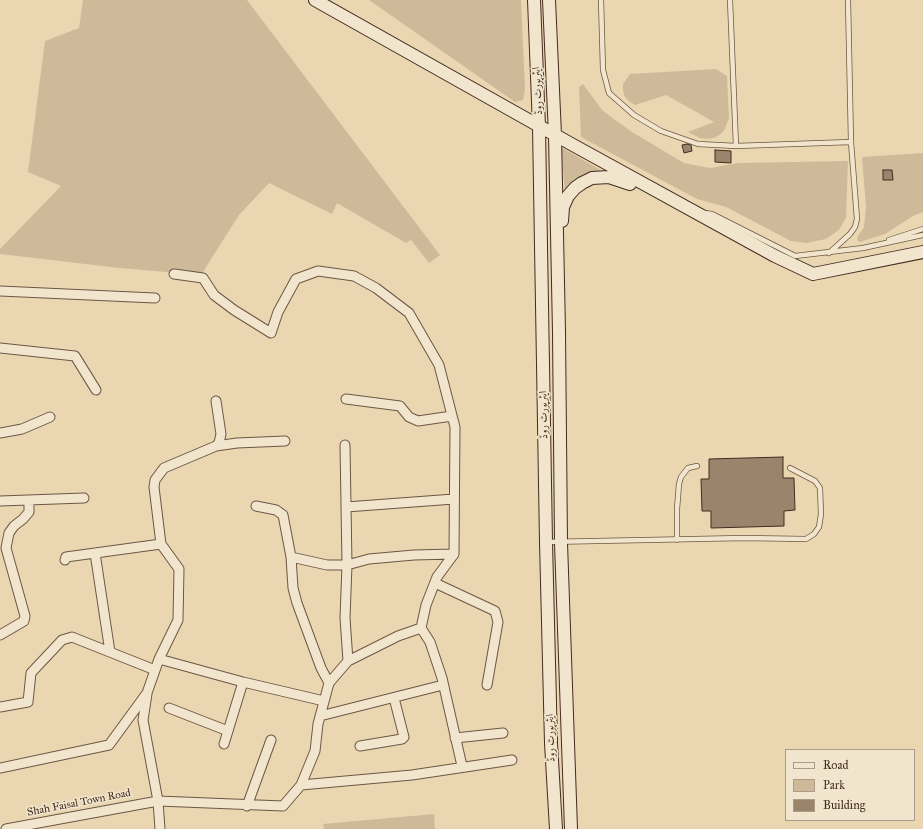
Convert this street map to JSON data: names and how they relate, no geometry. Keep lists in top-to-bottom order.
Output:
{
  "streets": {
    "main road": ["ایئرپورٹ روڈ"],
    "street": ["Shah Faisal Town Road"]
  },
  "legend": ["Road", "Park", "Building"]
}
